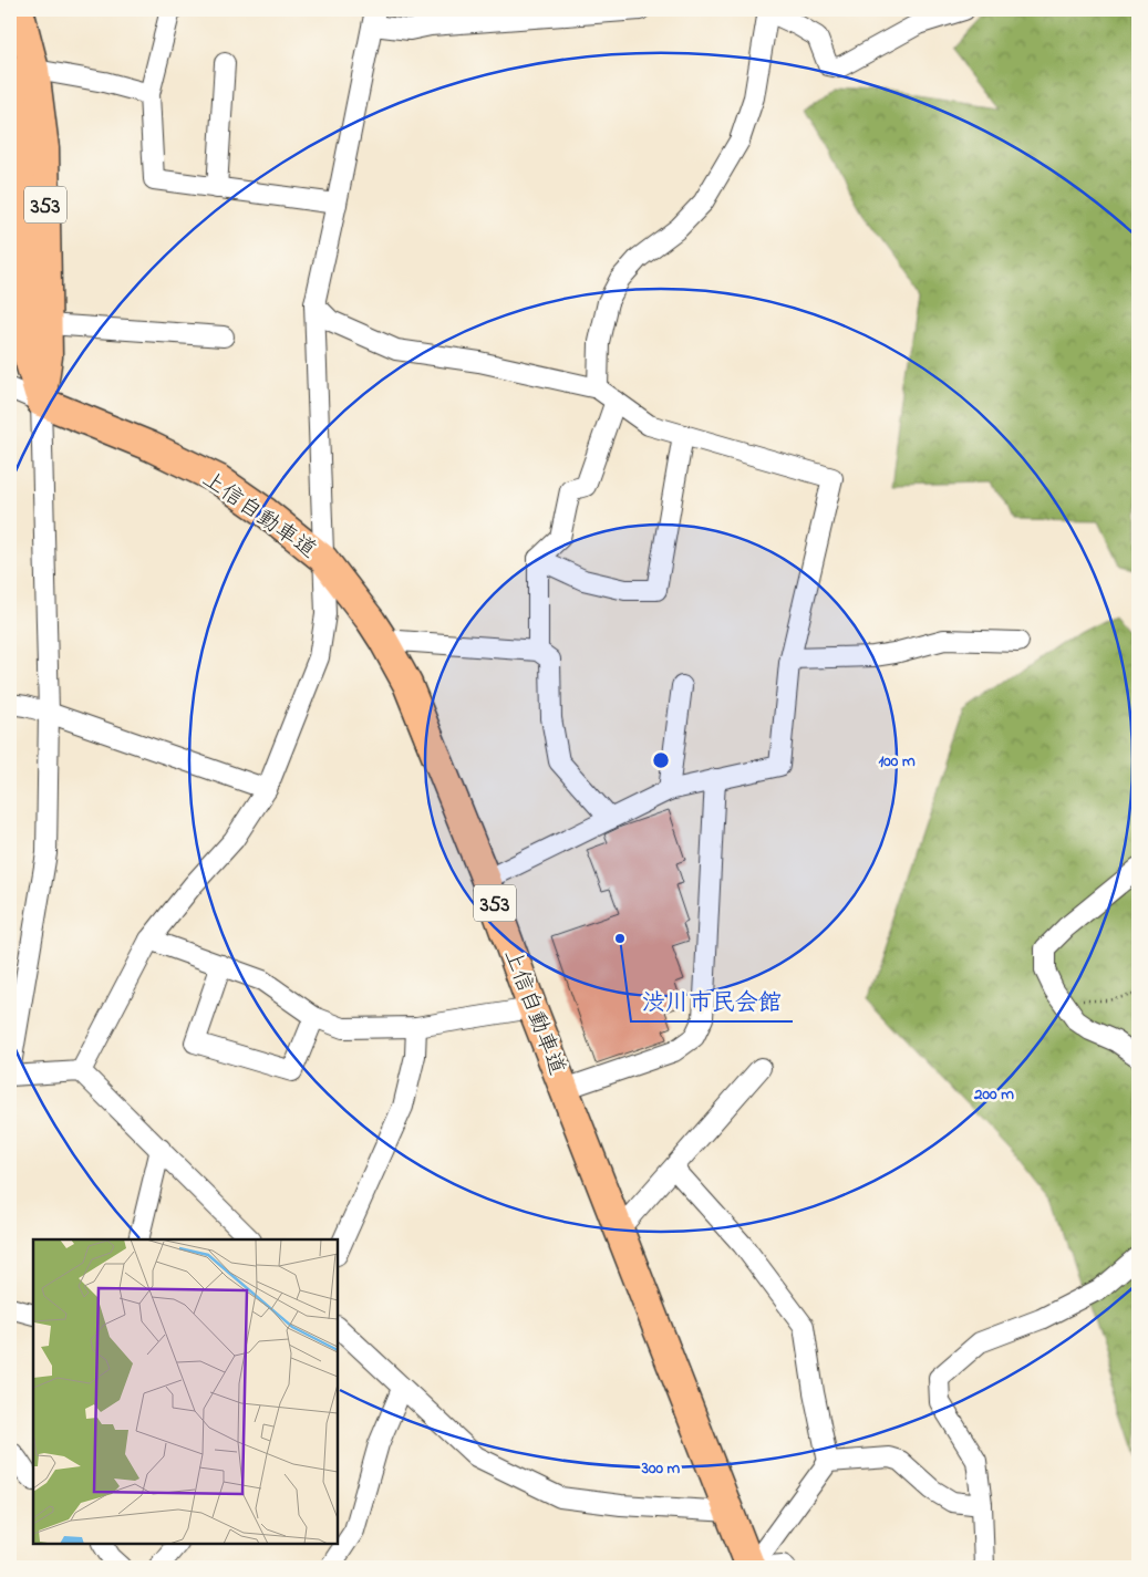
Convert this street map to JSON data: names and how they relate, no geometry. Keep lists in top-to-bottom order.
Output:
{
  "streets": {
    "highway": ["353", "上信自動車道"]
  },
  "crossings": [
    ["353", "上信自動車道"]
  ],
  "places": ["渋川市民会館"],
  "rings": ["100 m", "200 m", "300 m"]
}
